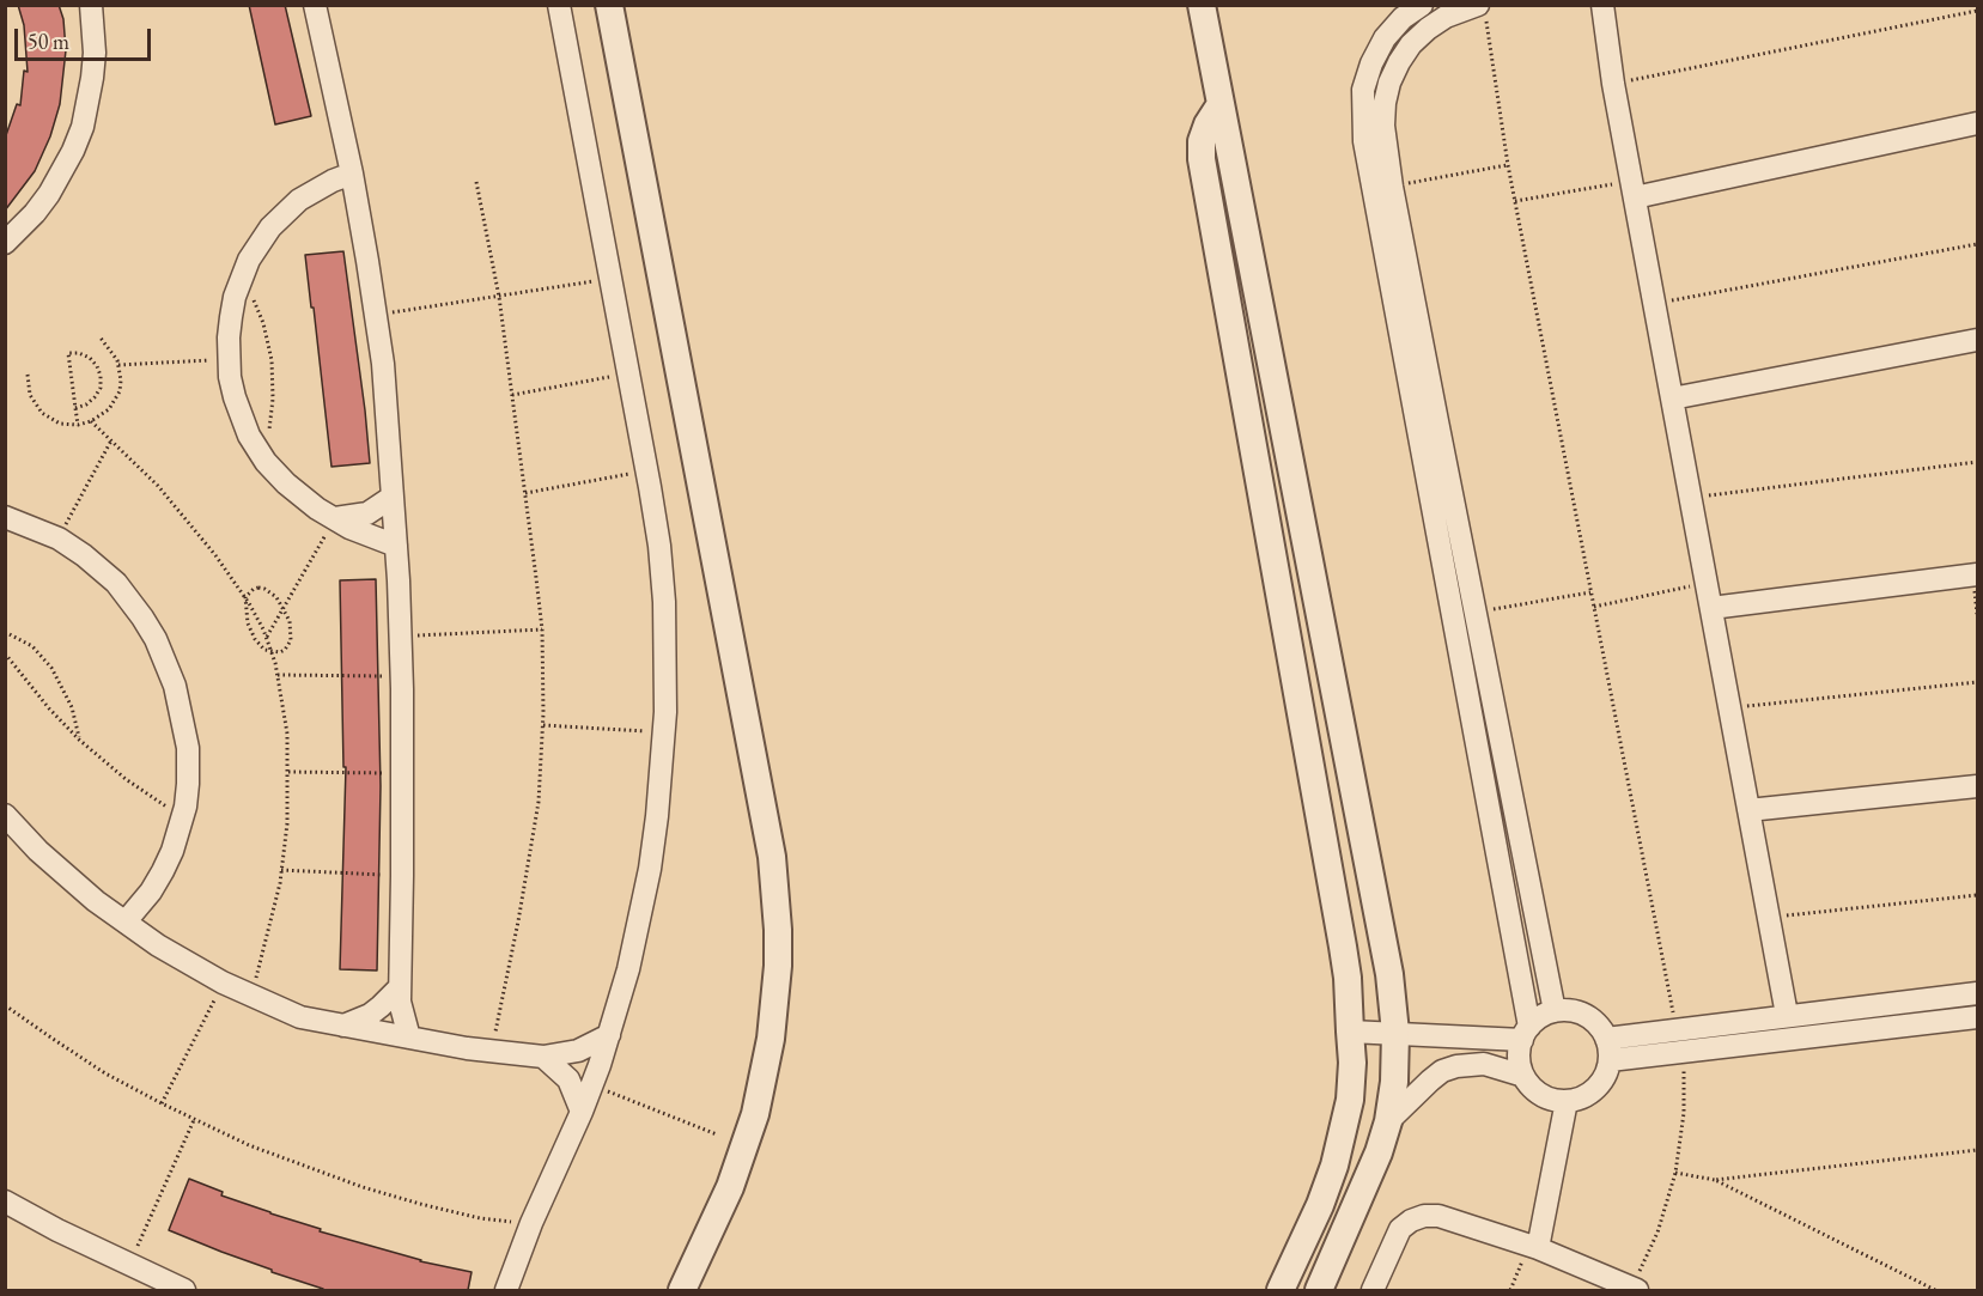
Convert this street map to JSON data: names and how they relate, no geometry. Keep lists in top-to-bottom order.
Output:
{
  "scale_bar": "50 m"
}
